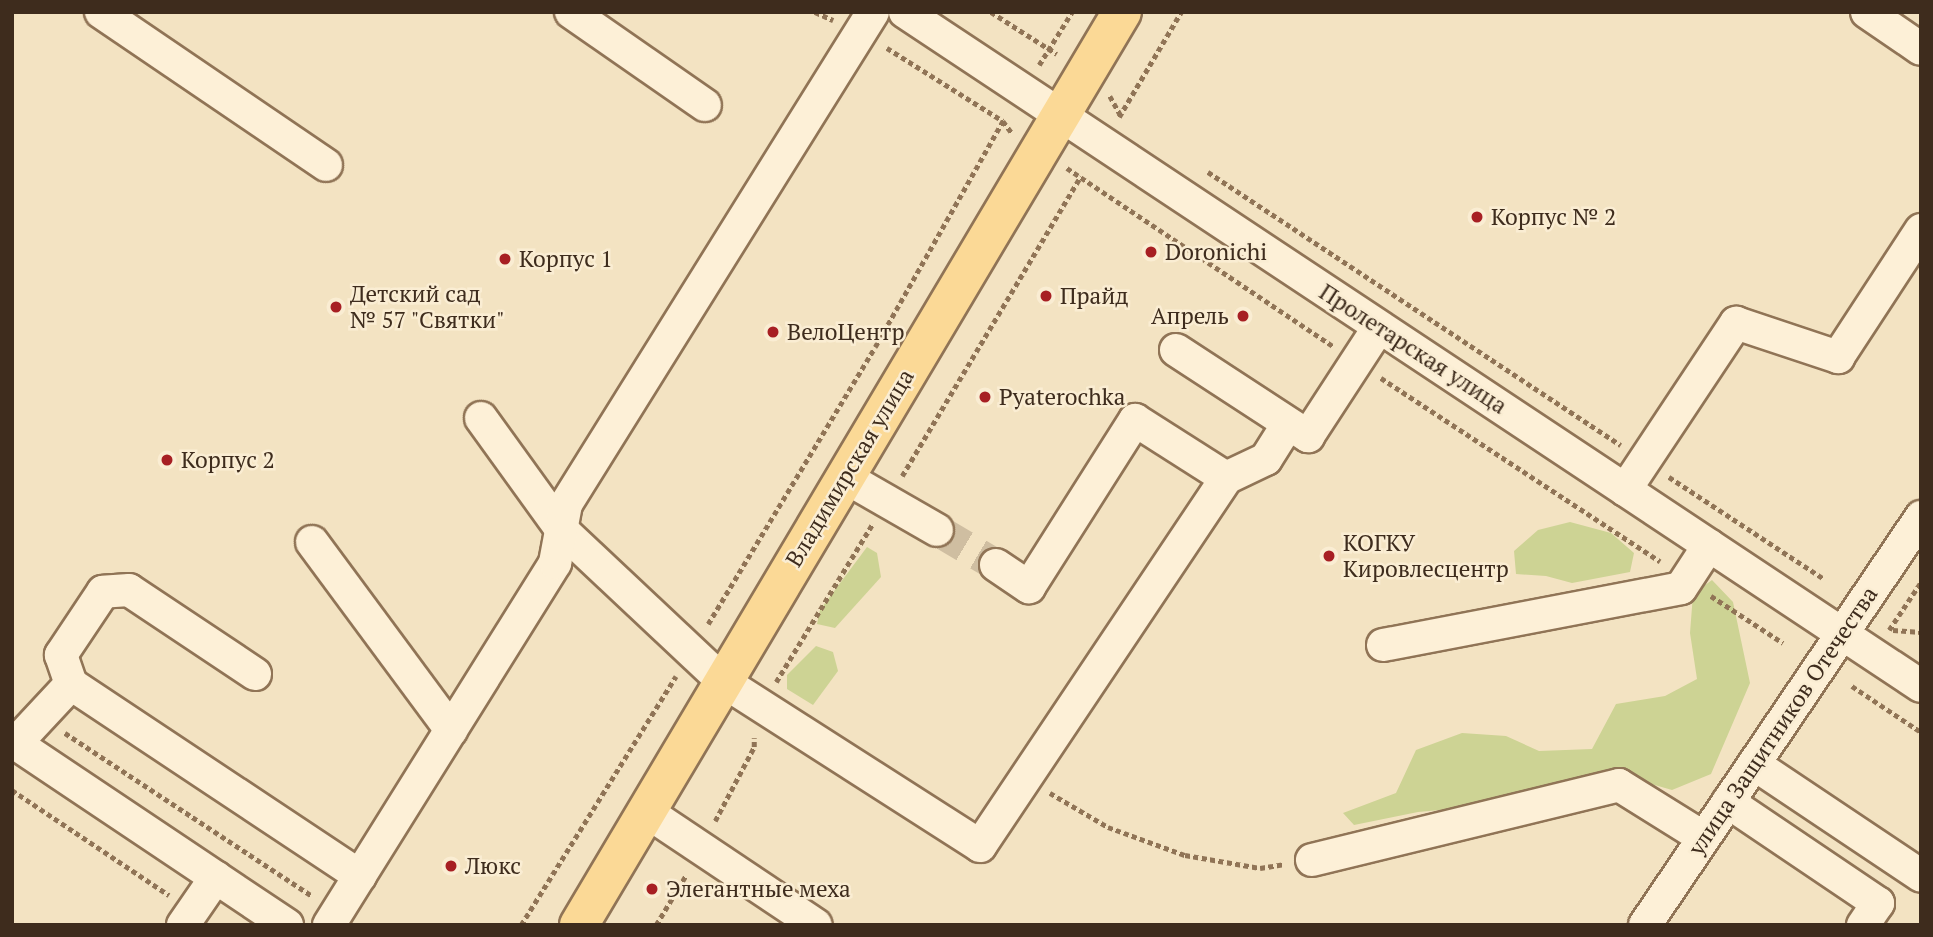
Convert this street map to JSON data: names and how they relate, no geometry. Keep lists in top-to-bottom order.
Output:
{
  "streets": {
    "main road": ["Владимирская улица"],
    "street": ["Пролетарская улица", "улица Защитников Отечества"]
  },
  "crossings": [
    ["Пролетарская улица", "Владимирская улица"],
    ["Пролетарская улица", "улица Защитников Отечества"]
  ],
  "places": [
    "Корпус № 2",
    "Doronichi",
    "Корпус 1",
    "Прайд",
    "Детский сад № 57 \"Святки\"",
    "Апрель",
    "ВелоЦентр",
    "Pyaterochka",
    "Корпус 2",
    "КОГКУ Кировлесцентр",
    "Люкс",
    "Элегантные меха"
  ]
}
